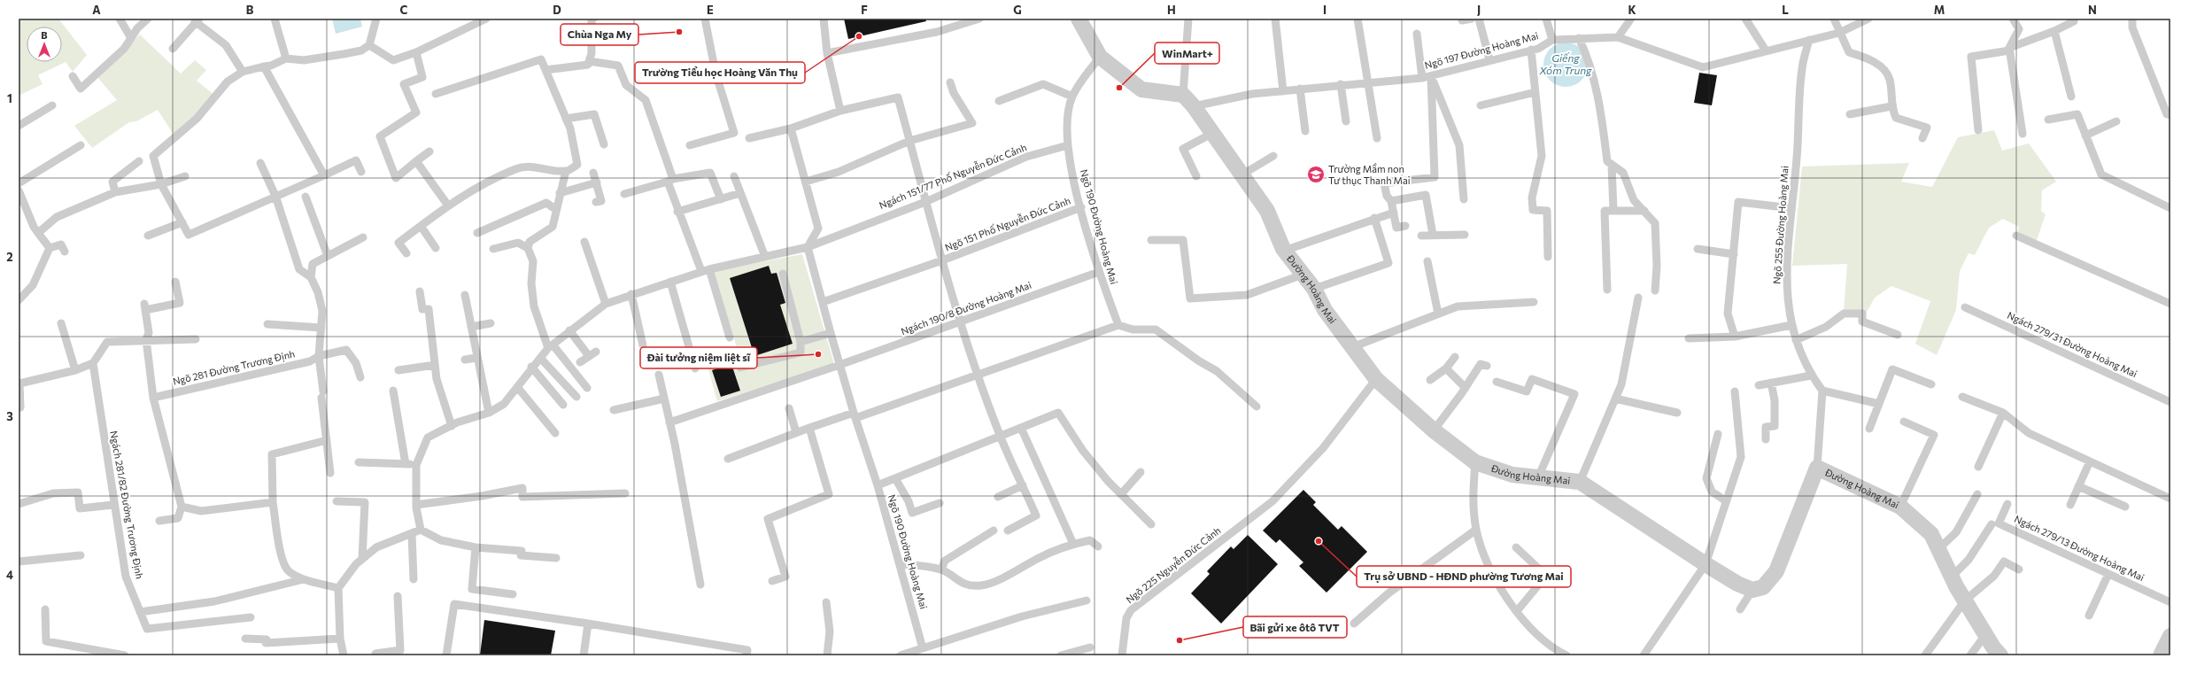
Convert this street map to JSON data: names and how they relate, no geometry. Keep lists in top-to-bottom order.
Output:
{
  "streets": {
    "street": ["Đường Hoàng Mai"],
    "lane": [
      "Ngõ 197 Đường Hoàng Mai",
      "Ngách 151/77 Phố Nguyễn Đức Cảnh",
      "Ngõ 151 Phố Nguyễn Đức Cảnh",
      "Ngõ 255 Đường Hoàng Mai",
      "Ngõ 190 Đường Hoàng Mai",
      "Ngách 190/8 Đường Hoàng Mai",
      "Ngách 279/31 Đường Hoàng Mai",
      "Ngõ 281 Đường Trương Định",
      "Ngách 281/82 Đường Trương Định",
      "Ngách 279/13 Đường Hoàng Mai",
      "Ngõ 225 Nguyễn Đức Cảnh"
    ]
  },
  "crossings": [
    ["Ngõ 197 Đường Hoàng Mai", "Ngõ 255 Đường Hoàng Mai"],
    ["Ngõ 197 Đường Hoàng Mai", "Đường Hoàng Mai"],
    ["Ngách 151/77 Phố Nguyễn Đức Cảnh", "Ngõ 190 Đường Hoàng Mai"],
    ["Ngõ 151 Phố Nguyễn Đức Cảnh", "Ngõ 190 Đường Hoàng Mai"],
    ["Ngõ 151 Phố Nguyễn Đức Cảnh", "Ngách 190/8 Đường Hoàng Mai"],
    ["Ngõ 190 Đường Hoàng Mai", "Ngách 190/8 Đường Hoàng Mai"],
    ["Đường Hoàng Mai", "Ngõ 225 Nguyễn Đức Cảnh"]
  ],
  "water": ["Giếng Xóm Trung"],
  "places": {
    "other": [
      "Chùa Nga My",
      "Trường Tiểu học Hoàng Văn Thụ",
      "WinMart+",
      "Đài tưởng niệm liệt sĩ",
      "Trụ sở UBND - HĐND phường Tương Mai",
      "Bãi gửi xe ôtô TVT"
    ],
    "school or university": ["Trường Mầm non Tư thục Thanh Mai"]
  },
  "north": "top",
  "grid": {
    "columns": [
      "A",
      "B",
      "C",
      "D",
      "E",
      "F",
      "G",
      "H",
      "I",
      "J",
      "K",
      "L",
      "M",
      "N"
    ],
    "rows": [
      "1",
      "2",
      "3",
      "4"
    ]
  }
}
